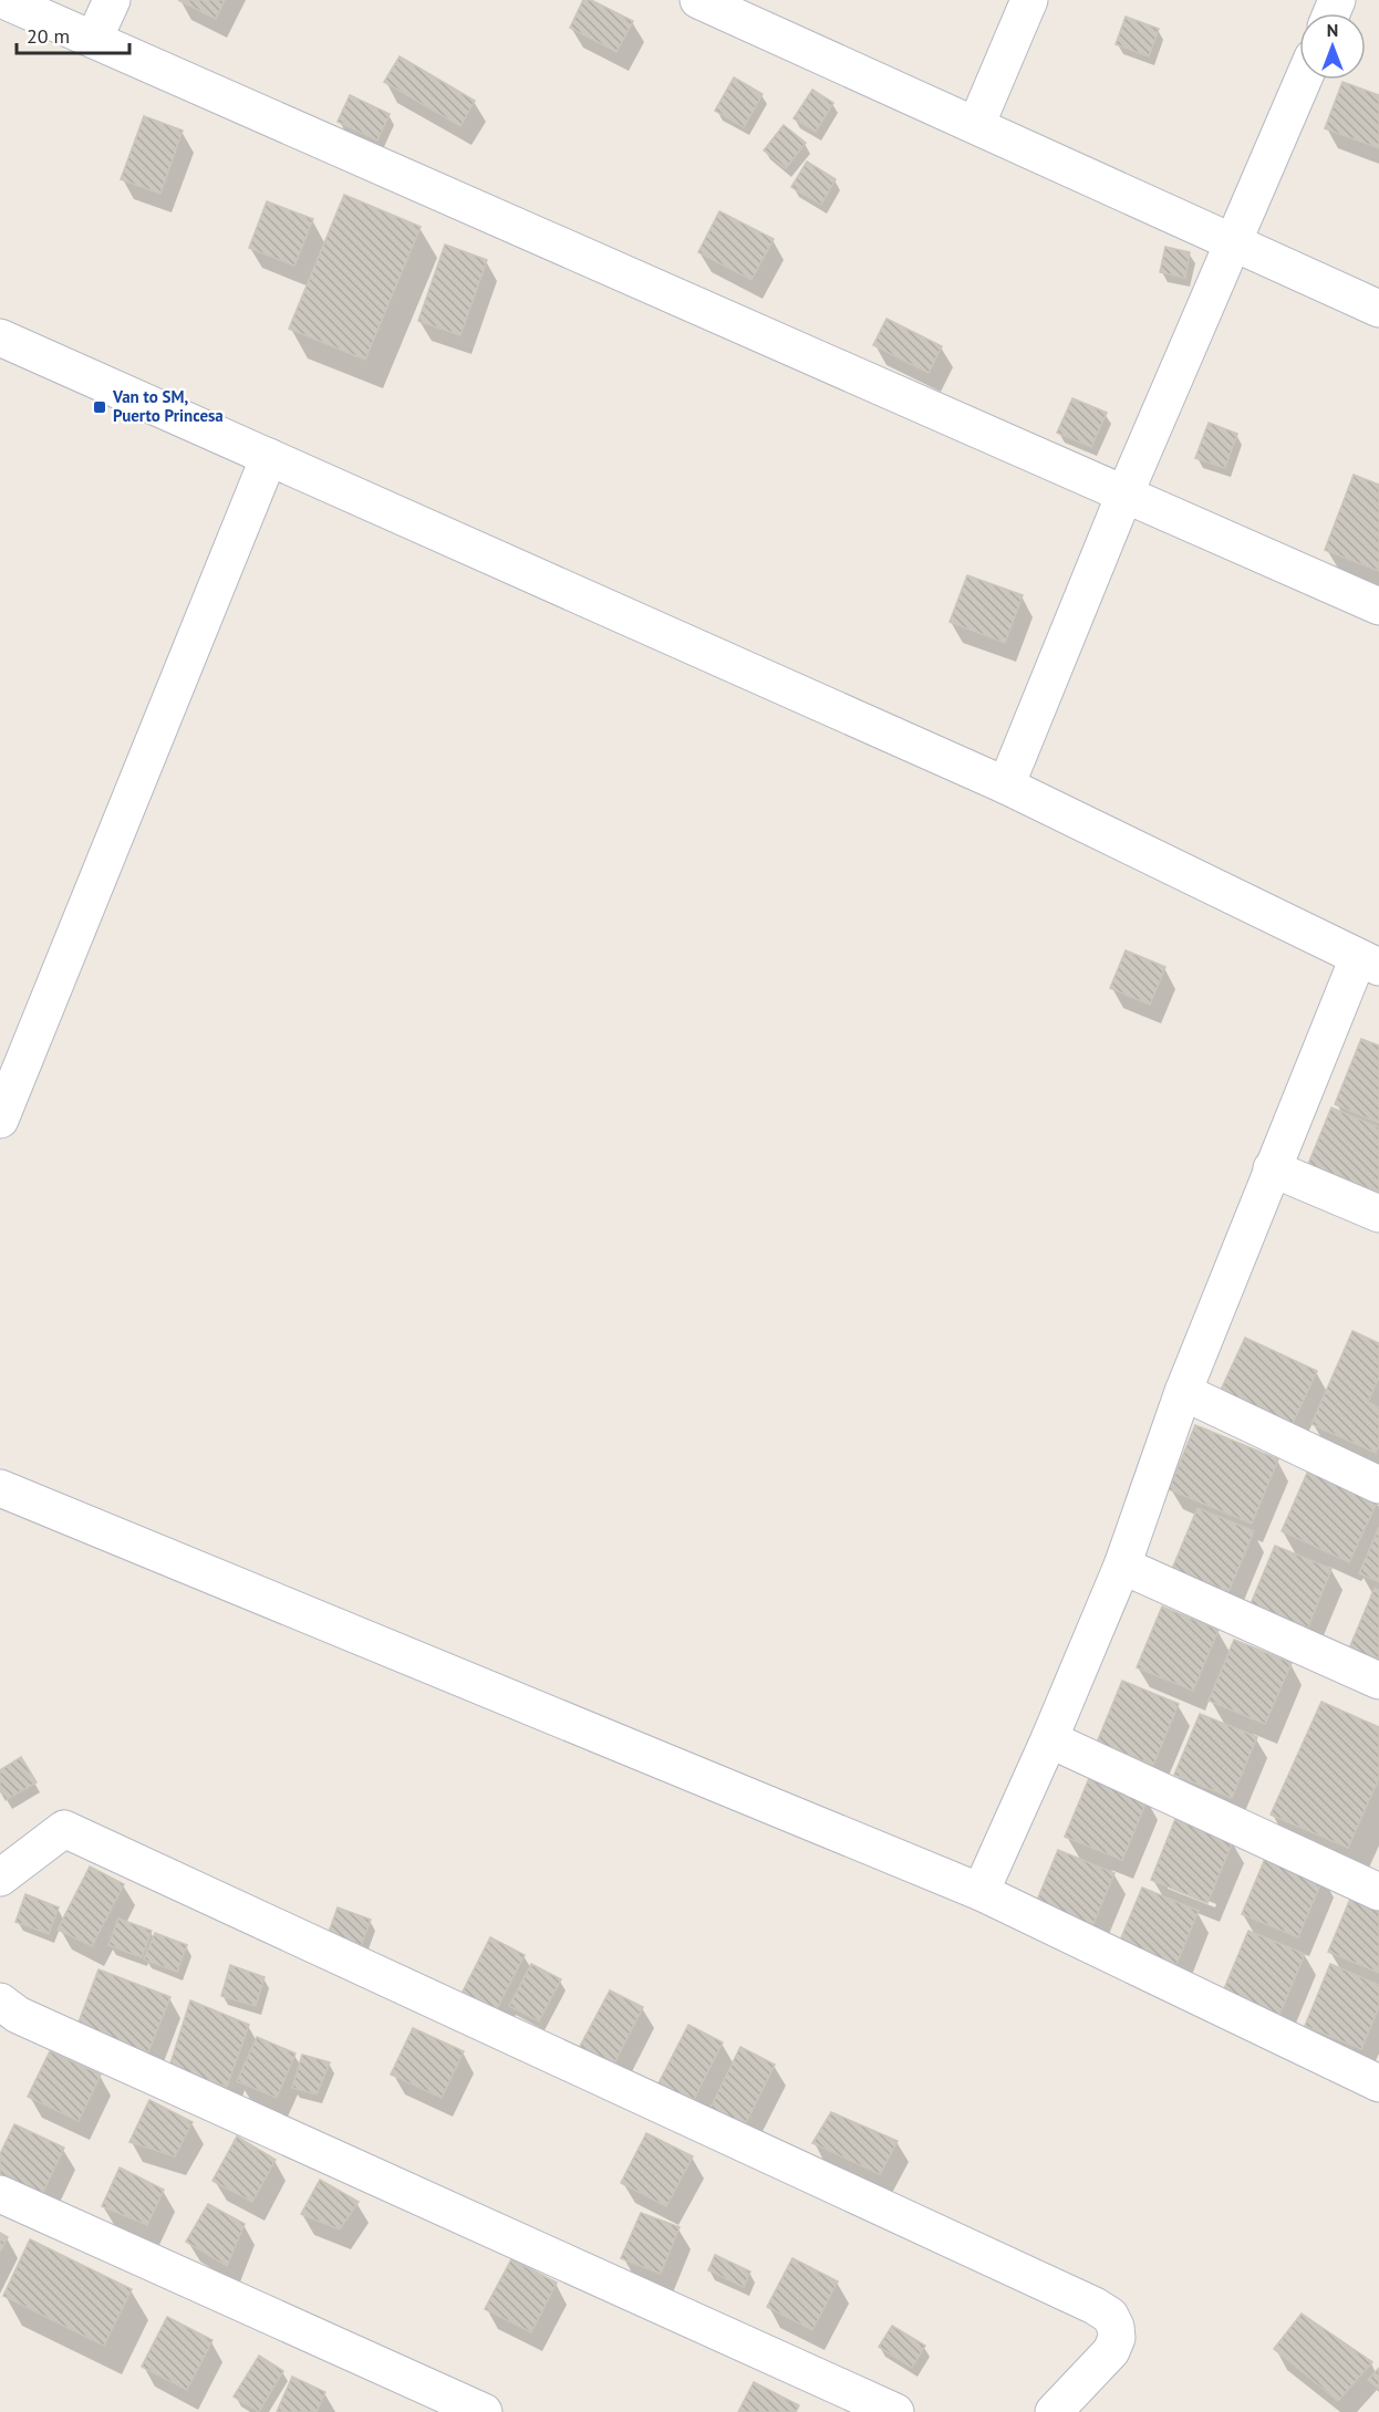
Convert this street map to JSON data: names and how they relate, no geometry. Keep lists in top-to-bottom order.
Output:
{
  "places": {
    "transit": ["Van to SM, Puerto Princesa"]
  },
  "scale_bar": "20 m",
  "north": "top"
}
